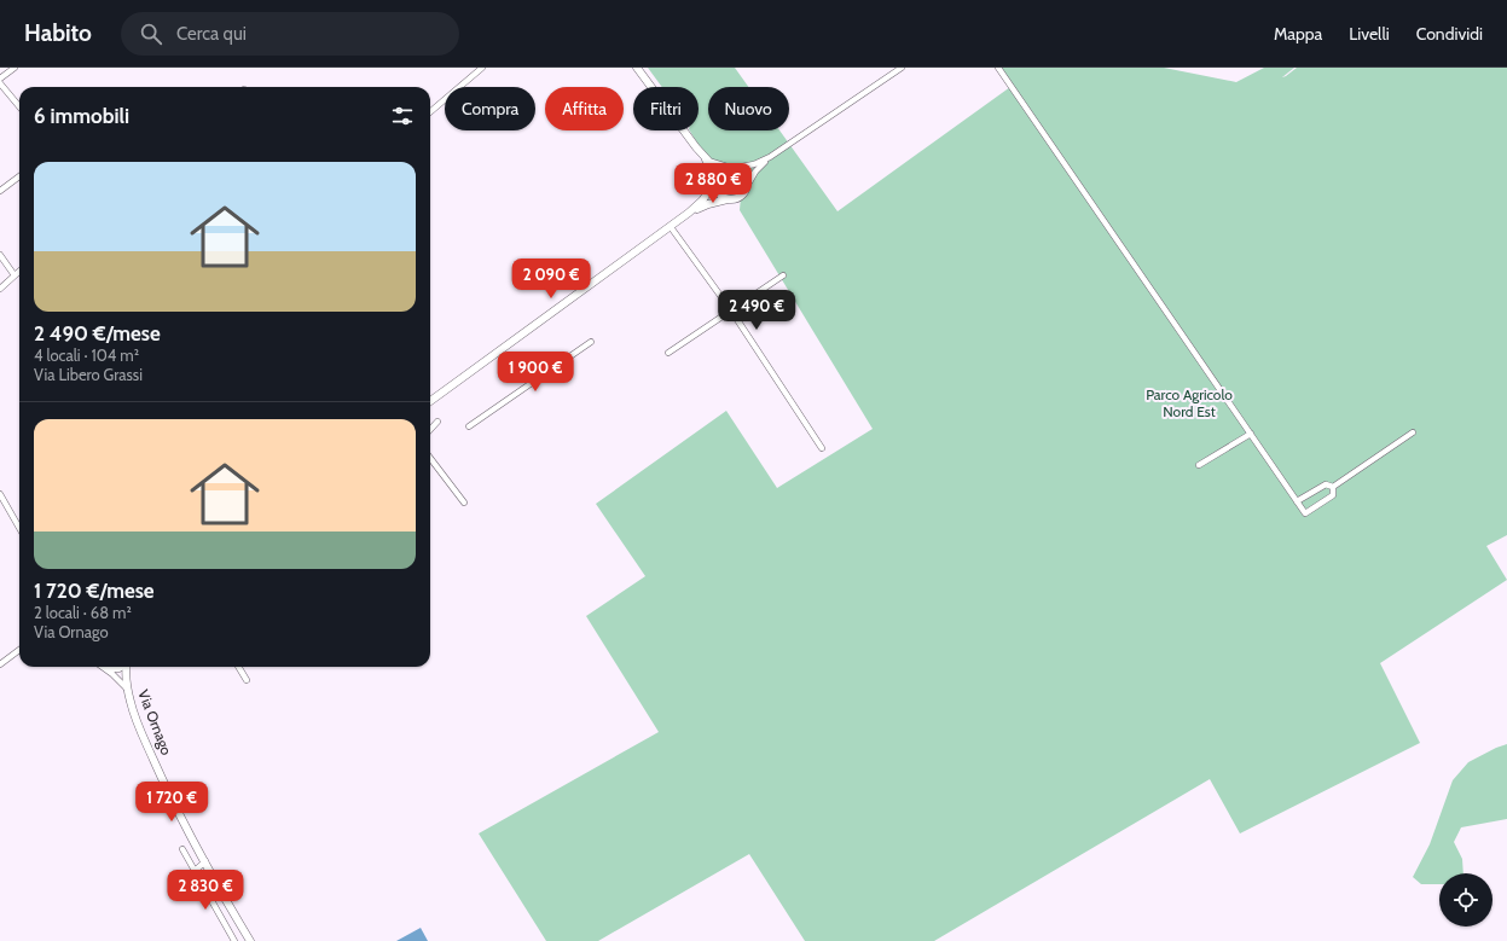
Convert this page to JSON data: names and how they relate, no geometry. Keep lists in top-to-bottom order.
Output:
{
  "streets": {
    "main road": ["Via Ornago"]
  },
  "parks": ["Parco Agricolo Nord Est"],
  "page": {
    "header": "Habito",
    "search": "Cerca qui",
    "nav": ["Mappa", "Livelli", "Condividi"],
    "chip": [
      "Compra",
      "Affitta",
      "Filtri",
      "Nuovo"
    ],
    "heading": "6 immobili",
    "list": [
      {
        "name": "2 490 €/mese",
        "note": "4 locali · 104 m² · Via Libero Grassi"
      },
      {
        "name": "1 720 €/mese",
        "note": "2 locali · 68 m² · Via Ornago"
      }
    ],
    "price": [
      "2 880 €",
      "2 090 €",
      "2 490 €",
      "1 900 €",
      "1 720 €",
      "2 830 €"
    ]
  }
}
